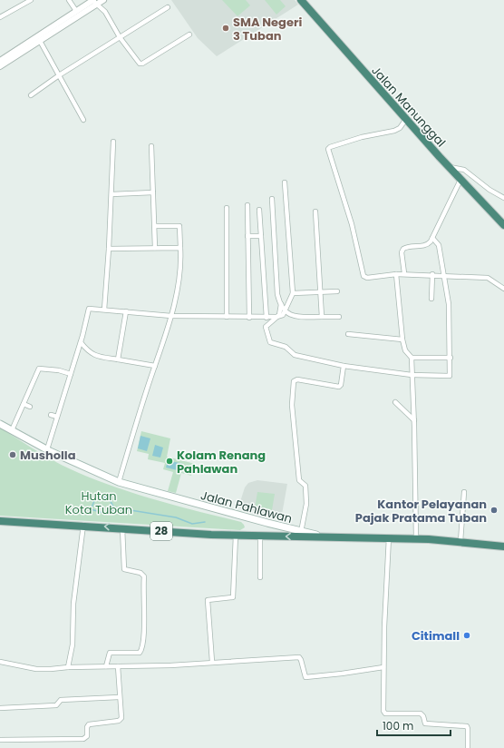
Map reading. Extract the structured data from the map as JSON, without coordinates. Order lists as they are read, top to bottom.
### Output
{
  "streets": {
    "highway": ["Jalan Manunggal", "Jalan Pahlawan", "28"]
  },
  "crossings": [
    ["Jalan Pahlawan", "28"]
  ],
  "parks": ["Hutan Kota Tuban"],
  "places": [
    "SMA Negeri 3 Tuban",
    "Musholla",
    "Kolam Renang Pahlawan",
    "Kantor Pelayanan Pajak Pratama Tuban",
    "Citimall"
  ],
  "scale_bar": "100 m"
}
